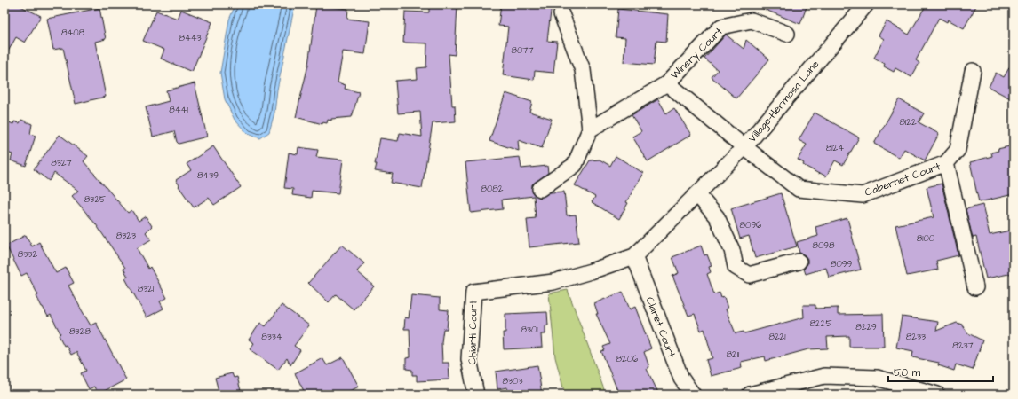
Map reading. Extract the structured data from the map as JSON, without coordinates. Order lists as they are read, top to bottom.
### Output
{
  "streets": {
    "street": [
      "Winery Court",
      "Village-Hermosa Lane",
      "Cabernet Court",
      "Claret Court",
      "Chianti Court"
    ]
  },
  "crossings": [
    ["Winery Court", "Village-Hermosa Lane"],
    ["Winery Court", "Cabernet Court"],
    ["Village-Hermosa Lane", "Cabernet Court"],
    ["Village-Hermosa Lane", "Claret Court"],
    ["Village-Hermosa Lane", "Chianti Court"]
  ],
  "house_numbers": [
    "8408",
    "8443",
    "8077",
    "8441",
    "8122",
    "8124",
    "8327",
    "8439",
    "8082",
    "8325",
    "8096",
    "8323",
    "8100",
    "8098",
    "8332",
    "8099",
    "8321",
    "8225",
    "8229",
    "8301",
    "8328",
    "8334",
    "8221",
    "8233",
    "8237",
    "8211",
    "8206",
    "8303"
  ],
  "scale_bar": "50 m"
}
